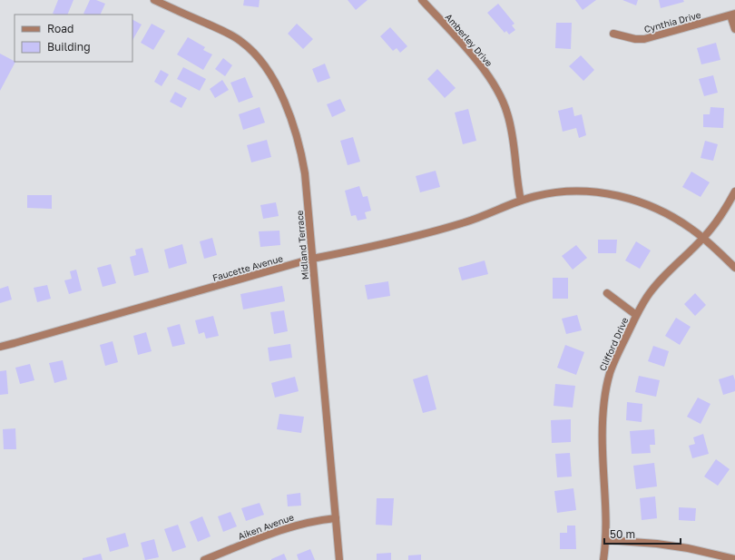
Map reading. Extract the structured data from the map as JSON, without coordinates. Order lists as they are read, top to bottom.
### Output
{
  "streets": {
    "street": [
      "Cynthia Drive",
      "Amberley Drive",
      "Midland Terrace",
      "Faucette Avenue",
      "Clifford Drive",
      "Aiken Avenue"
    ]
  },
  "crossings": [
    ["Amberley Drive", "Faucette Avenue"],
    ["Midland Terrace", "Faucette Avenue"],
    ["Midland Terrace", "Aiken Avenue"]
  ],
  "legend": ["Road", "Building"],
  "scale_bar": "50 m"
}
